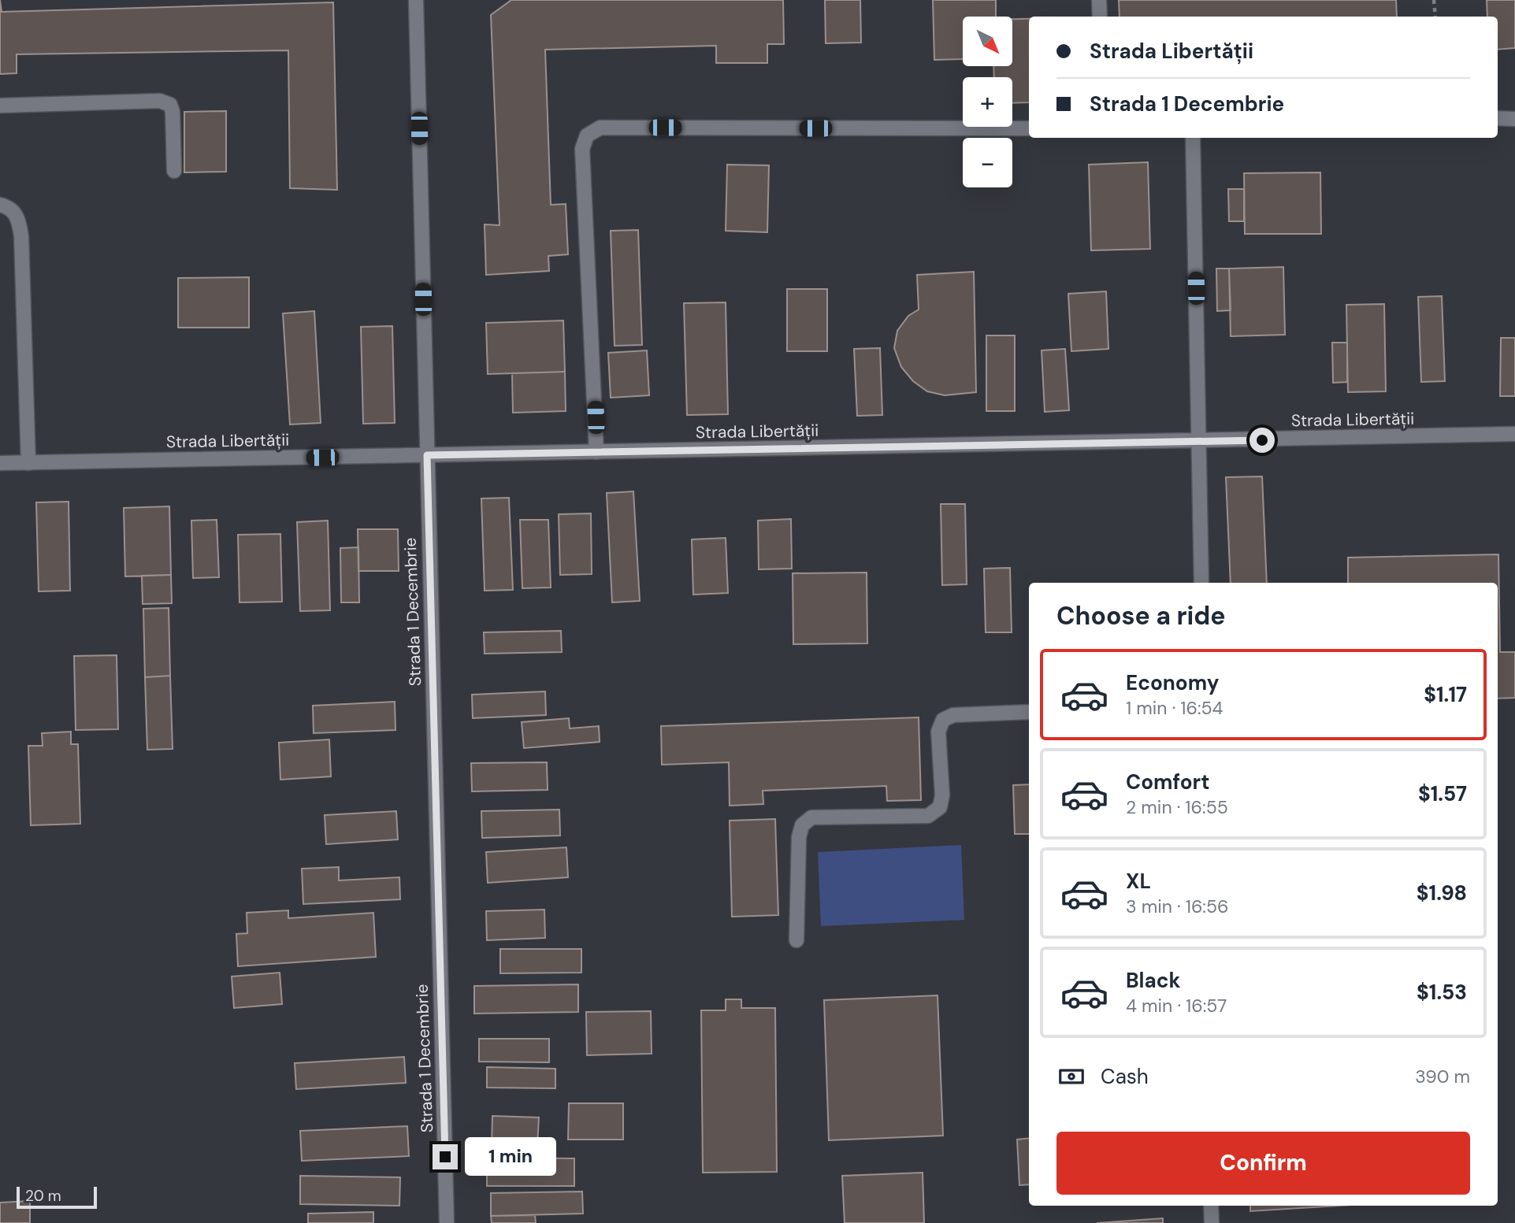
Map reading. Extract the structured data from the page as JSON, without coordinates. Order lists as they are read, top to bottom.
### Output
{
  "streets": {
    "street": ["Strada Libertății", "Strada 1 Decembrie"]
  },
  "crossings": [
    ["Strada Libertății", "Strada 1 Decembrie"]
  ],
  "scale_bar": "20 m",
  "north": "bottom right",
  "page": {
    "map_buttons": ["+", "−"],
    "banner": ["Strada Libertății", "Strada 1 Decembrie"],
    "heading": "Choose a ride",
    "list": [
      {
        "name": "Economy",
        "note": "1 min · 16:54",
        "value": "$1.17"
      },
      {
        "name": "Comfort",
        "note": "2 min · 16:55",
        "value": "$1.57"
      },
      {
        "name": "XL",
        "note": "3 min · 16:56",
        "value": "$1.98"
      },
      {
        "name": "Black",
        "note": "4 min · 16:57",
        "value": "$1.53"
      }
    ],
    "pay": ["Cash", "390 m"],
    "buttons": "Confirm",
    "bubble": "1 min",
    "scale": "20 m"
  }
}
